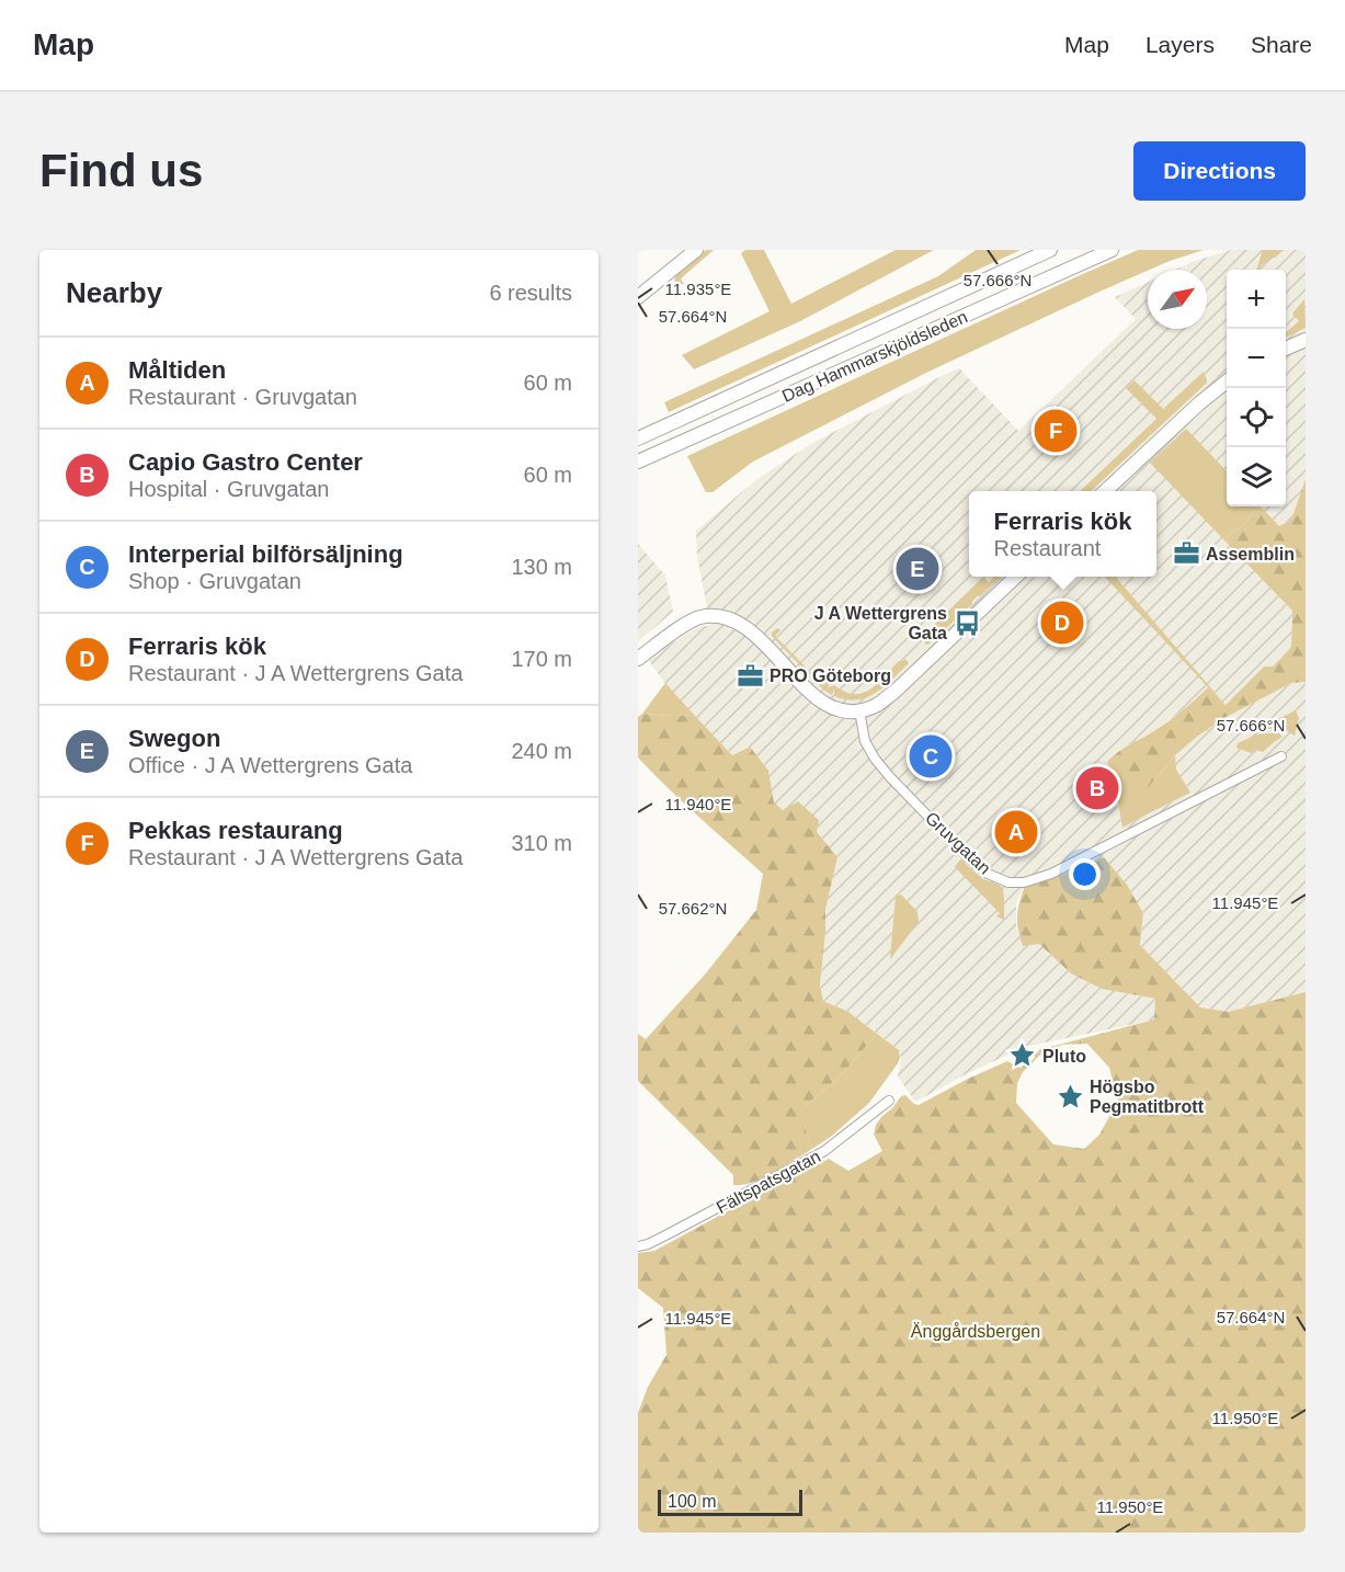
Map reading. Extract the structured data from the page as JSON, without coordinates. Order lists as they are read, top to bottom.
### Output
{
  "streets": {
    "main road": ["Dag Hammarskjöldsleden"],
    "street": ["Gruvgatan", "Fältspatsgatan"]
  },
  "parks": ["Änggårdsbergen"],
  "places": {
    "office": ["Assemblin", "PRO Göteborg"],
    "bus stop": ["J A Wettergrens Gata"],
    "place": ["Pluto", "Högsbo Pegmatitbrott"]
  },
  "scale_bar": "100 m",
  "north": "top right",
  "page": {
    "header": "Map",
    "nav": ["Map", "Layers", "Share"],
    "buttons": "Directions",
    "title": "Find us",
    "heading": ["Nearby", "6 results"],
    "map_buttons": ["+", "−"],
    "list": [
      {
        "mark": "A",
        "name": "Måltiden",
        "note": "Restaurant · Gruvgatan",
        "value": "60 m"
      },
      {
        "mark": "B",
        "name": "Capio Gastro Center",
        "note": "Hospital · Gruvgatan",
        "value": "60 m"
      },
      {
        "mark": "C",
        "name": "Interperial bilförsäljning",
        "note": "Shop · Gruvgatan",
        "value": "130 m"
      },
      {
        "mark": "D",
        "name": "Ferraris kök",
        "note": "Restaurant · J A Wettergrens Gata",
        "value": "170 m"
      },
      {
        "mark": "E",
        "name": "Swegon",
        "note": "Office · J A Wettergrens Gata",
        "value": "240 m"
      },
      {
        "mark": "F",
        "name": "Pekkas restaurang",
        "note": "Restaurant · J A Wettergrens Gata",
        "value": "310 m"
      }
    ],
    "pins": [
      "F",
      "E",
      "D",
      "C",
      "B",
      "A"
    ],
    "popup": ["Ferraris kök", "Restaurant"],
    "scale": "100 m"
  },
  "coordinates": [
    "57.666°N",
    "11.935°E",
    "57.664°N",
    "11.940°E",
    "11.945°E",
    "57.662°N",
    "11.950°E"
  ]
}
